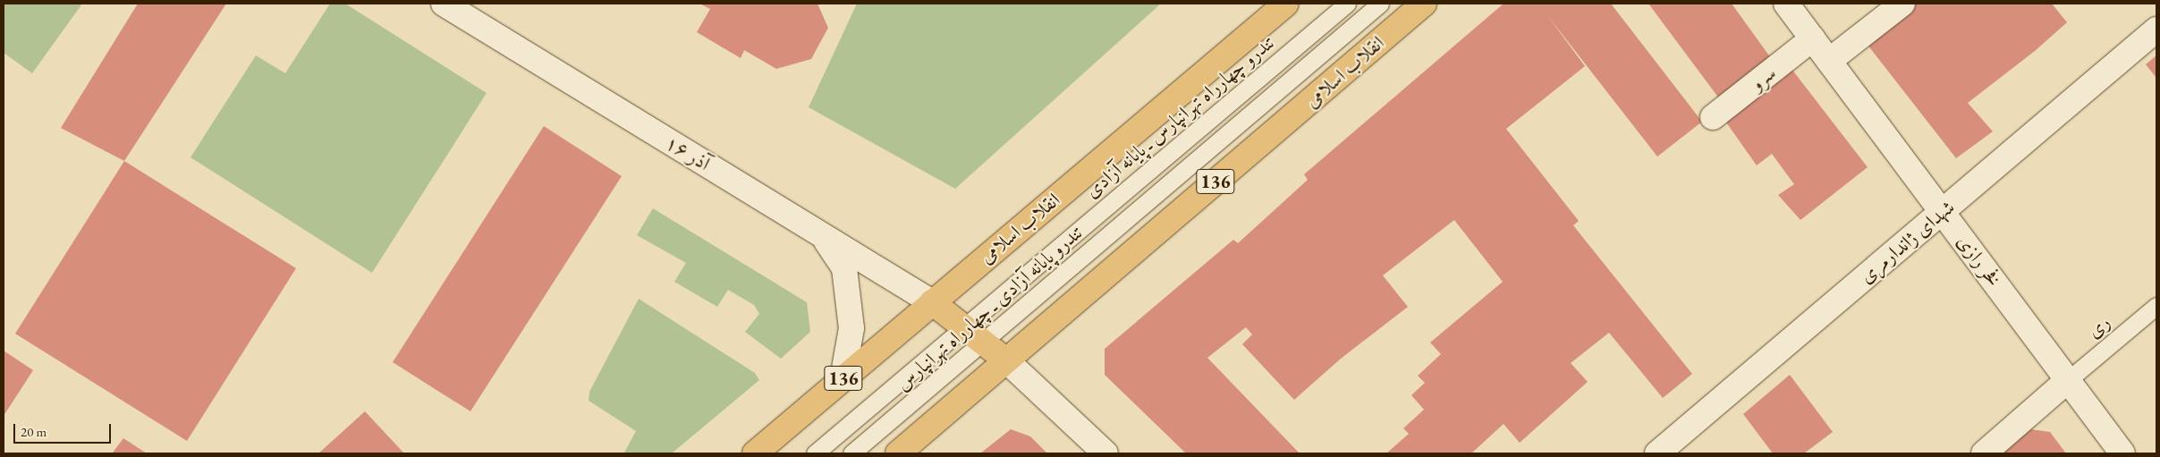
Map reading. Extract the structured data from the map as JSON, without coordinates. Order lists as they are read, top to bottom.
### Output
{
  "streets": {
    "main road": ["انقلاب اسلامی", "136"],
    "street": [
      "سرو",
      "۱۶ آذر",
      "شهدای ژاندارمری",
      "فخر رازی"
    ],
    "lane": ["تندرو چهارراه تهرانپارس ـ پایانه آزادی", "تندرو پایانه آزادی ـ چهارراه تهرانپارس", "ری"]
  },
  "crossings": [
    ["انقلاب اسلامی", "۱۶ آذر"],
    ["سرو", "فخر رازی"],
    ["تندرو چهارراه تهرانپارس ـ پایانه آزادی", "تندرو پایانه آزادی ـ چهارراه تهرانپارس"],
    ["شهدای ژاندارمری", "فخر رازی"],
    ["فخر رازی", "ری"]
  ],
  "scale_bar": "20 m"
}
